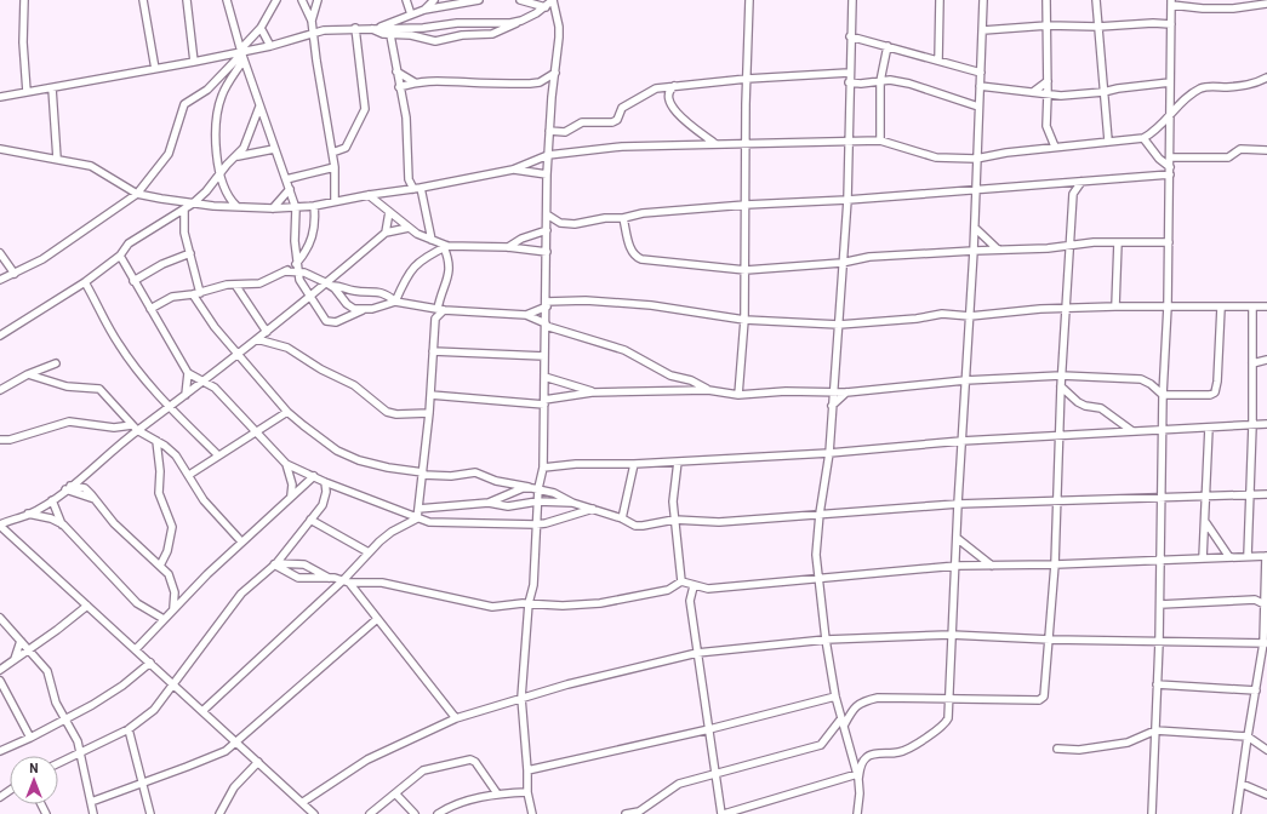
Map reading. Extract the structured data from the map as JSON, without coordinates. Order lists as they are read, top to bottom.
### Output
{
  "north": "top"
}
